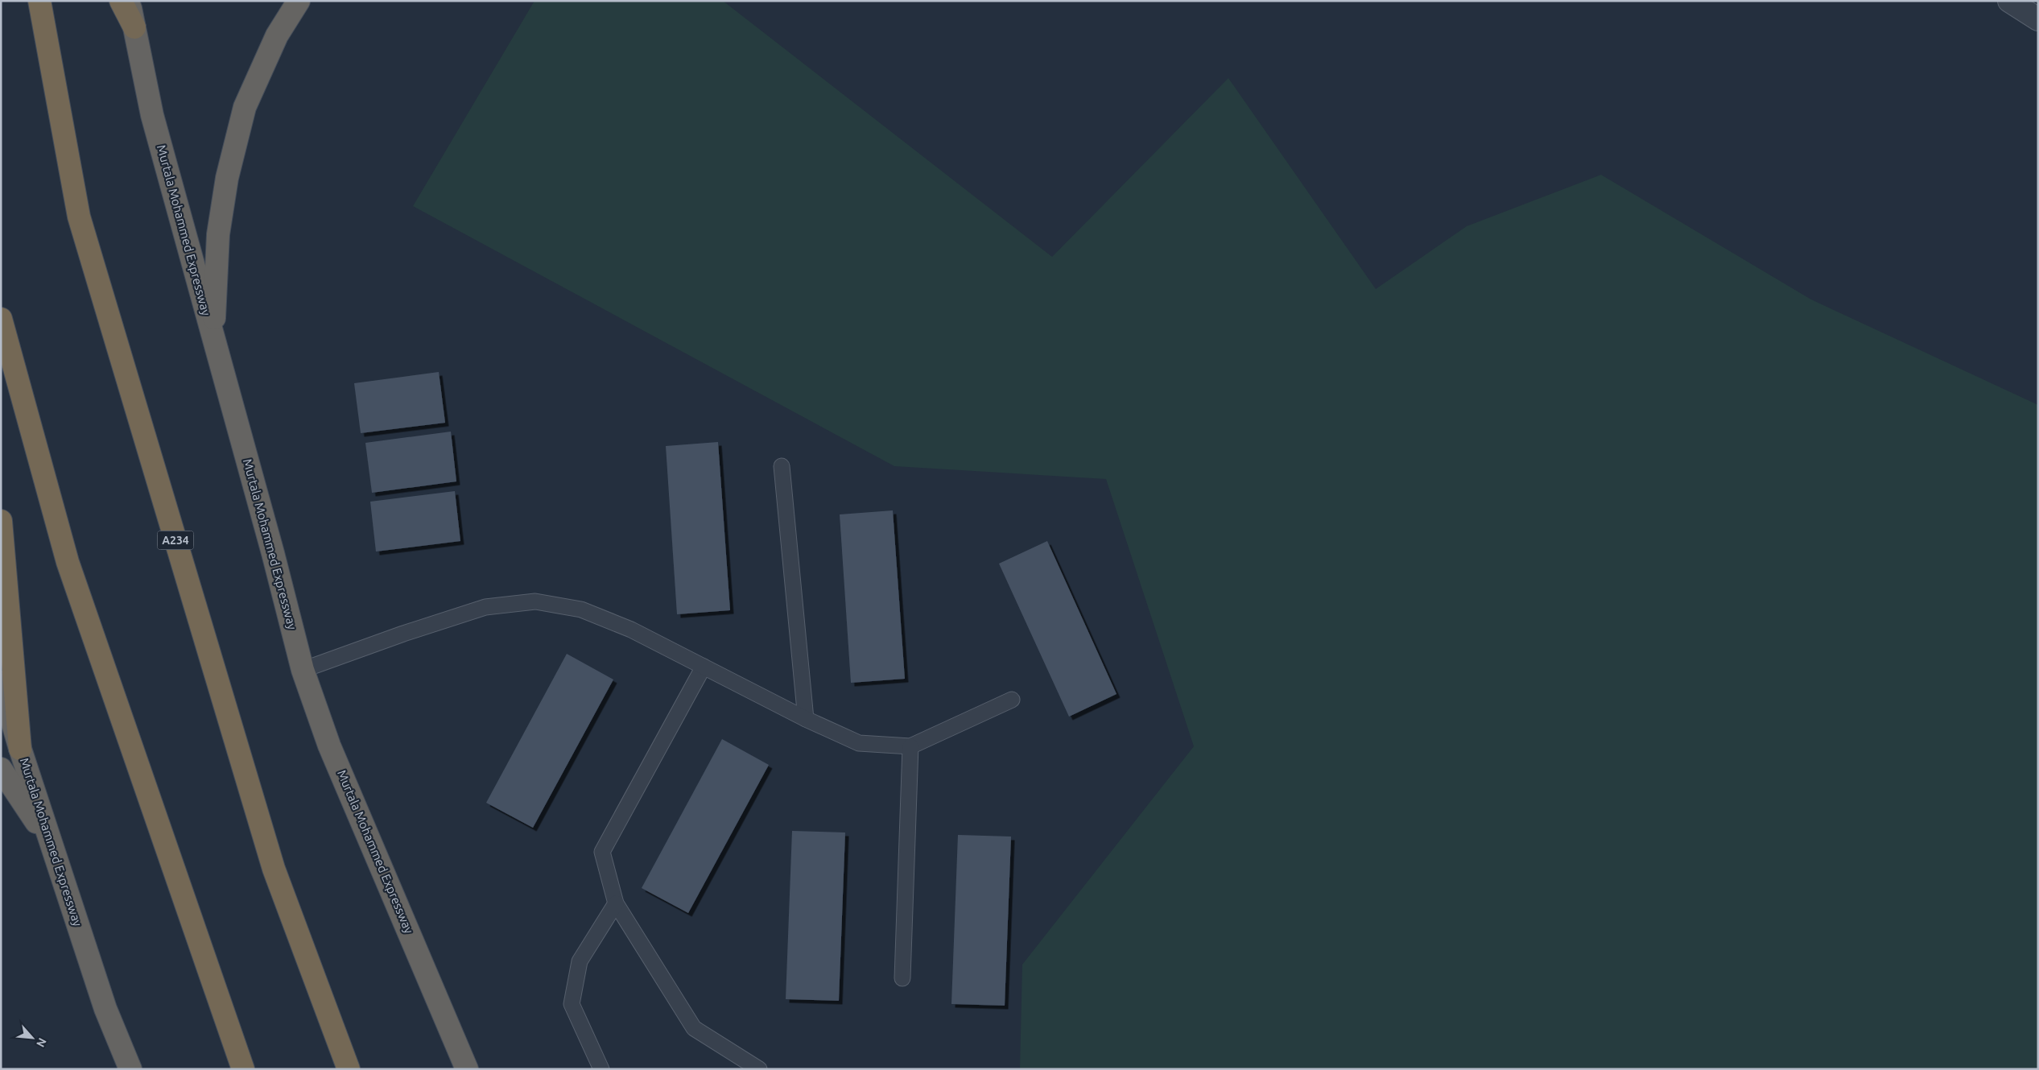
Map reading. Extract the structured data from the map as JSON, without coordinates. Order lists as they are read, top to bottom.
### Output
{
  "streets": {
    "highway": ["Murtala Mohammed Expressway", "A234"]
  },
  "north": "bottom right"
}
